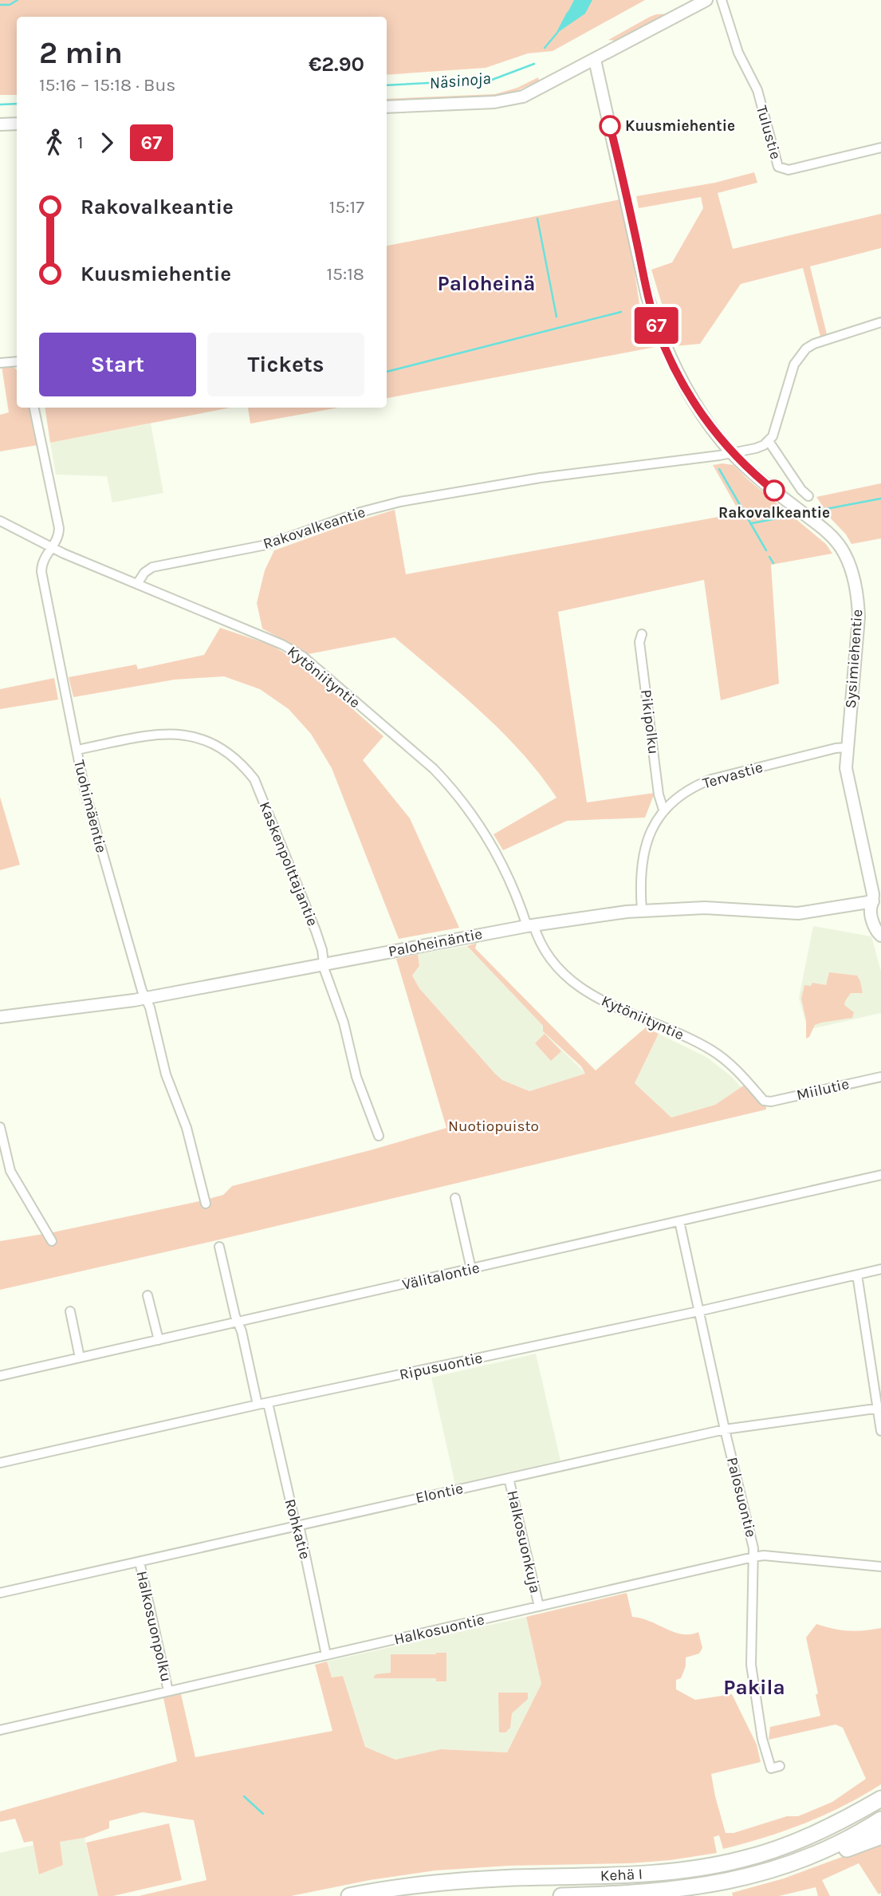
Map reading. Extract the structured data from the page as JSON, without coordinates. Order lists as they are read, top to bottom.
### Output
{
  "streets": {
    "highway": ["Kehä I"],
    "street": [
      "Tulustie",
      "Rakovalkeantie",
      "Sysimiehentie",
      "Kytöniityntie",
      "Pikipolku",
      "Tervastie",
      "Tuohimäentie",
      "Kaskenpolttajantie",
      "Paloheinäntie",
      "Miilutie",
      "Välitalontie",
      "Ripusuontie",
      "Elontie",
      "Palosuontie",
      "Rohkatie",
      "Halkosuonkuja",
      "Halkosuonpolku",
      "Halkosuontie"
    ]
  },
  "crossings": [
    ["Rakovalkeantie", "Sysimiehentie"],
    ["Rakovalkeantie", "Kytöniityntie"],
    ["Sysimiehentie", "Tervastie"],
    ["Sysimiehentie", "Paloheinäntie"],
    ["Kytöniityntie", "Tuohimäentie"],
    ["Kytöniityntie", "Paloheinäntie"],
    ["Kytöniityntie", "Miilutie"],
    ["Pikipolku", "Tervastie"],
    ["Tervastie", "Paloheinäntie"],
    ["Tuohimäentie", "Kaskenpolttajantie"],
    ["Tuohimäentie", "Paloheinäntie"],
    ["Kaskenpolttajantie", "Paloheinäntie"],
    ["Välitalontie", "Palosuontie"],
    ["Ripusuontie", "Palosuontie"],
    ["Ripusuontie", "Rohkatie"],
    ["Elontie", "Palosuontie"],
    ["Elontie", "Rohkatie"],
    ["Elontie", "Halkosuonkuja"],
    ["Elontie", "Halkosuonpolku"],
    ["Palosuontie", "Halkosuontie"],
    ["Rohkatie", "Halkosuontie"],
    ["Halkosuonkuja", "Halkosuontie"],
    ["Halkosuonpolku", "Halkosuontie"]
  ],
  "districts": ["Paloheinä", "Pakila"],
  "water": ["Näsinoja"],
  "parks": ["Nuotiopuisto"],
  "places": ["Kuusmiehentie", "Rakovalkeantie"],
  "lines": ["bus line 67"],
  "page": {
    "on_map": "67",
    "heading": ["2 min", "15:16 – 15:18 · Bus", "€2.90"],
    "legs": ["1", "67"],
    "list": [
      {
        "name": "Rakovalkeantie",
        "value": "15:17"
      },
      {
        "name": "Kuusmiehentie",
        "value": "15:18"
      }
    ],
    "buttons": ["Start", "Tickets"]
  }
}
